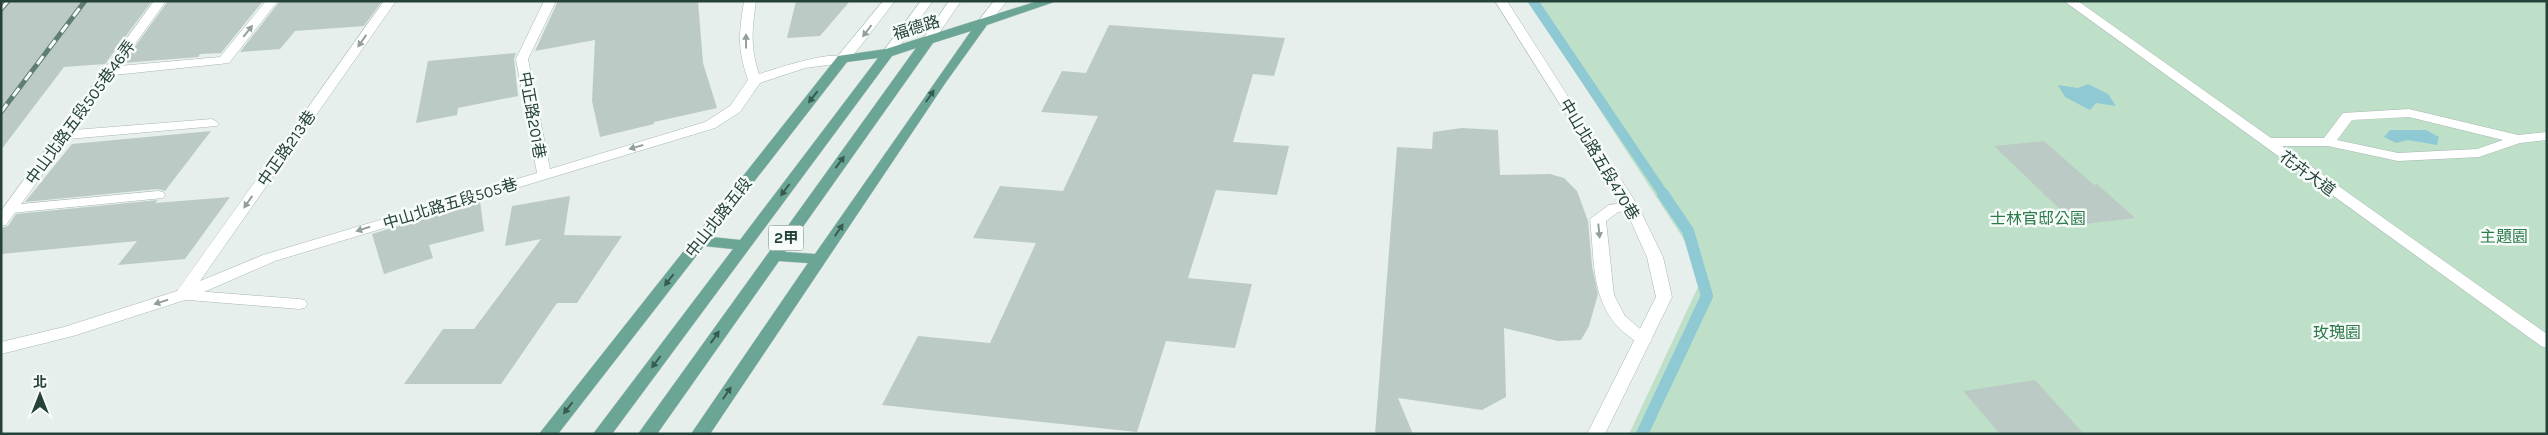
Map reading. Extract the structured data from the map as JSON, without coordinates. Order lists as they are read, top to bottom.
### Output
{
  "streets": {
    "main road": ["福德路", "中山北路五段", "2甲"],
    "street": [
      "中山北路五段505巷46弄",
      "中正路201巷",
      "中正路213巷",
      "中山北路五段470巷",
      "花卉大道",
      "中山北路五段505巷"
    ]
  },
  "crossings": [
    ["福德路", "2甲"],
    ["中正路201巷", "中山北路五段505巷"],
    ["中正路213巷", "中山北路五段505巷"]
  ],
  "one_way": ["中正路213巷", "中山北路五段"],
  "parks": ["士林官邸公園", "主題園", "玫瑰園"],
  "north": "top"
}
